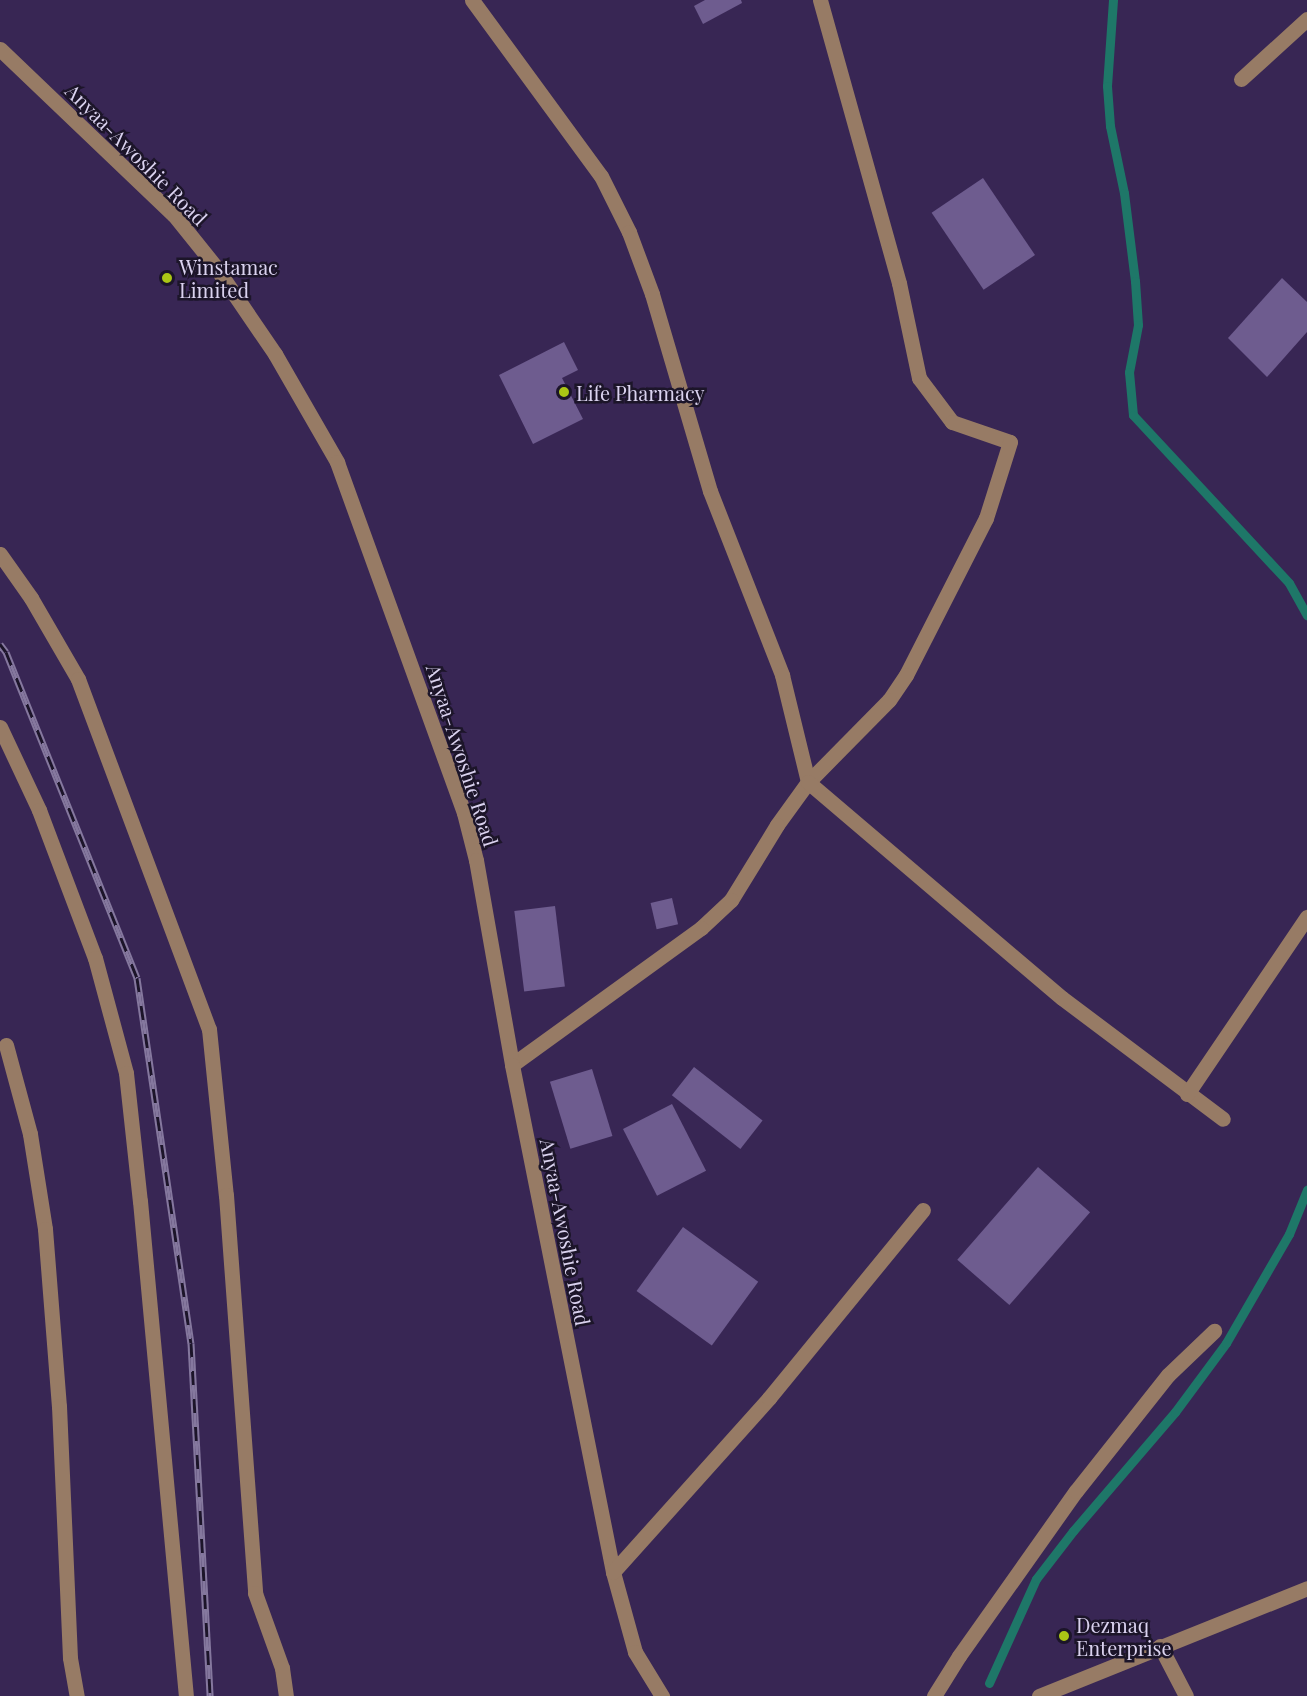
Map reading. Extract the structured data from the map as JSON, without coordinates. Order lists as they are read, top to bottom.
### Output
{
  "streets": {
    "street": ["Anyaa-Awoshie Road"]
  },
  "places": ["Winstamac Limited", "Life Pharmacy", "Dezmaq Enterprise"]
}
